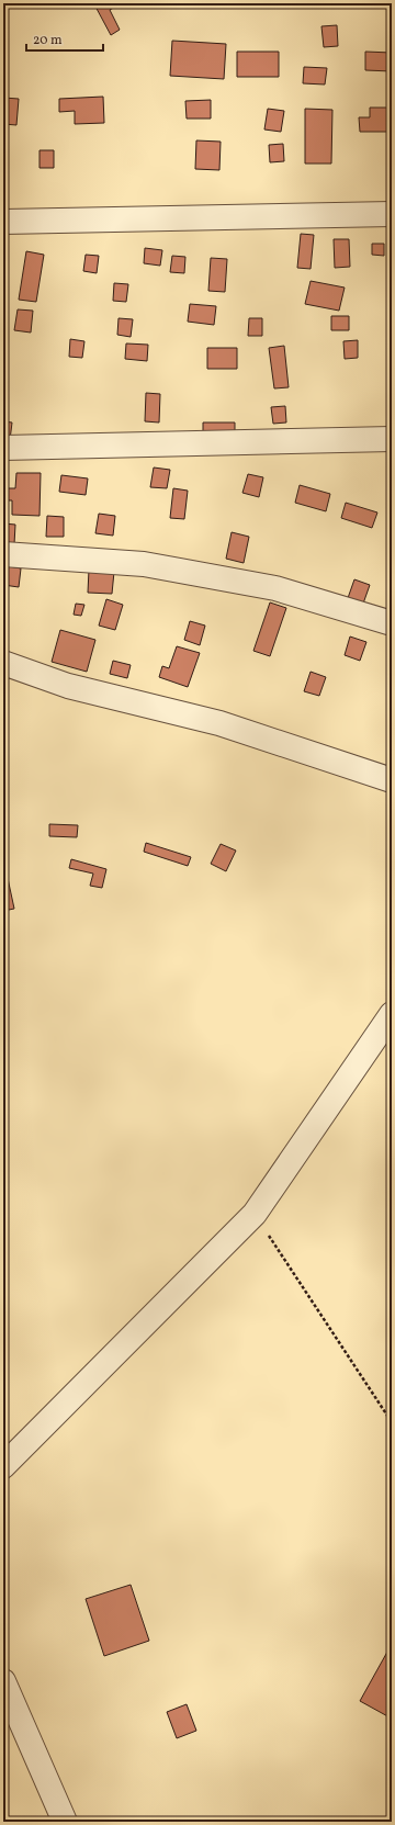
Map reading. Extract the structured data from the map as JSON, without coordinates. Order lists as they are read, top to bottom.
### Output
{
  "scale_bar": "20 m"
}
